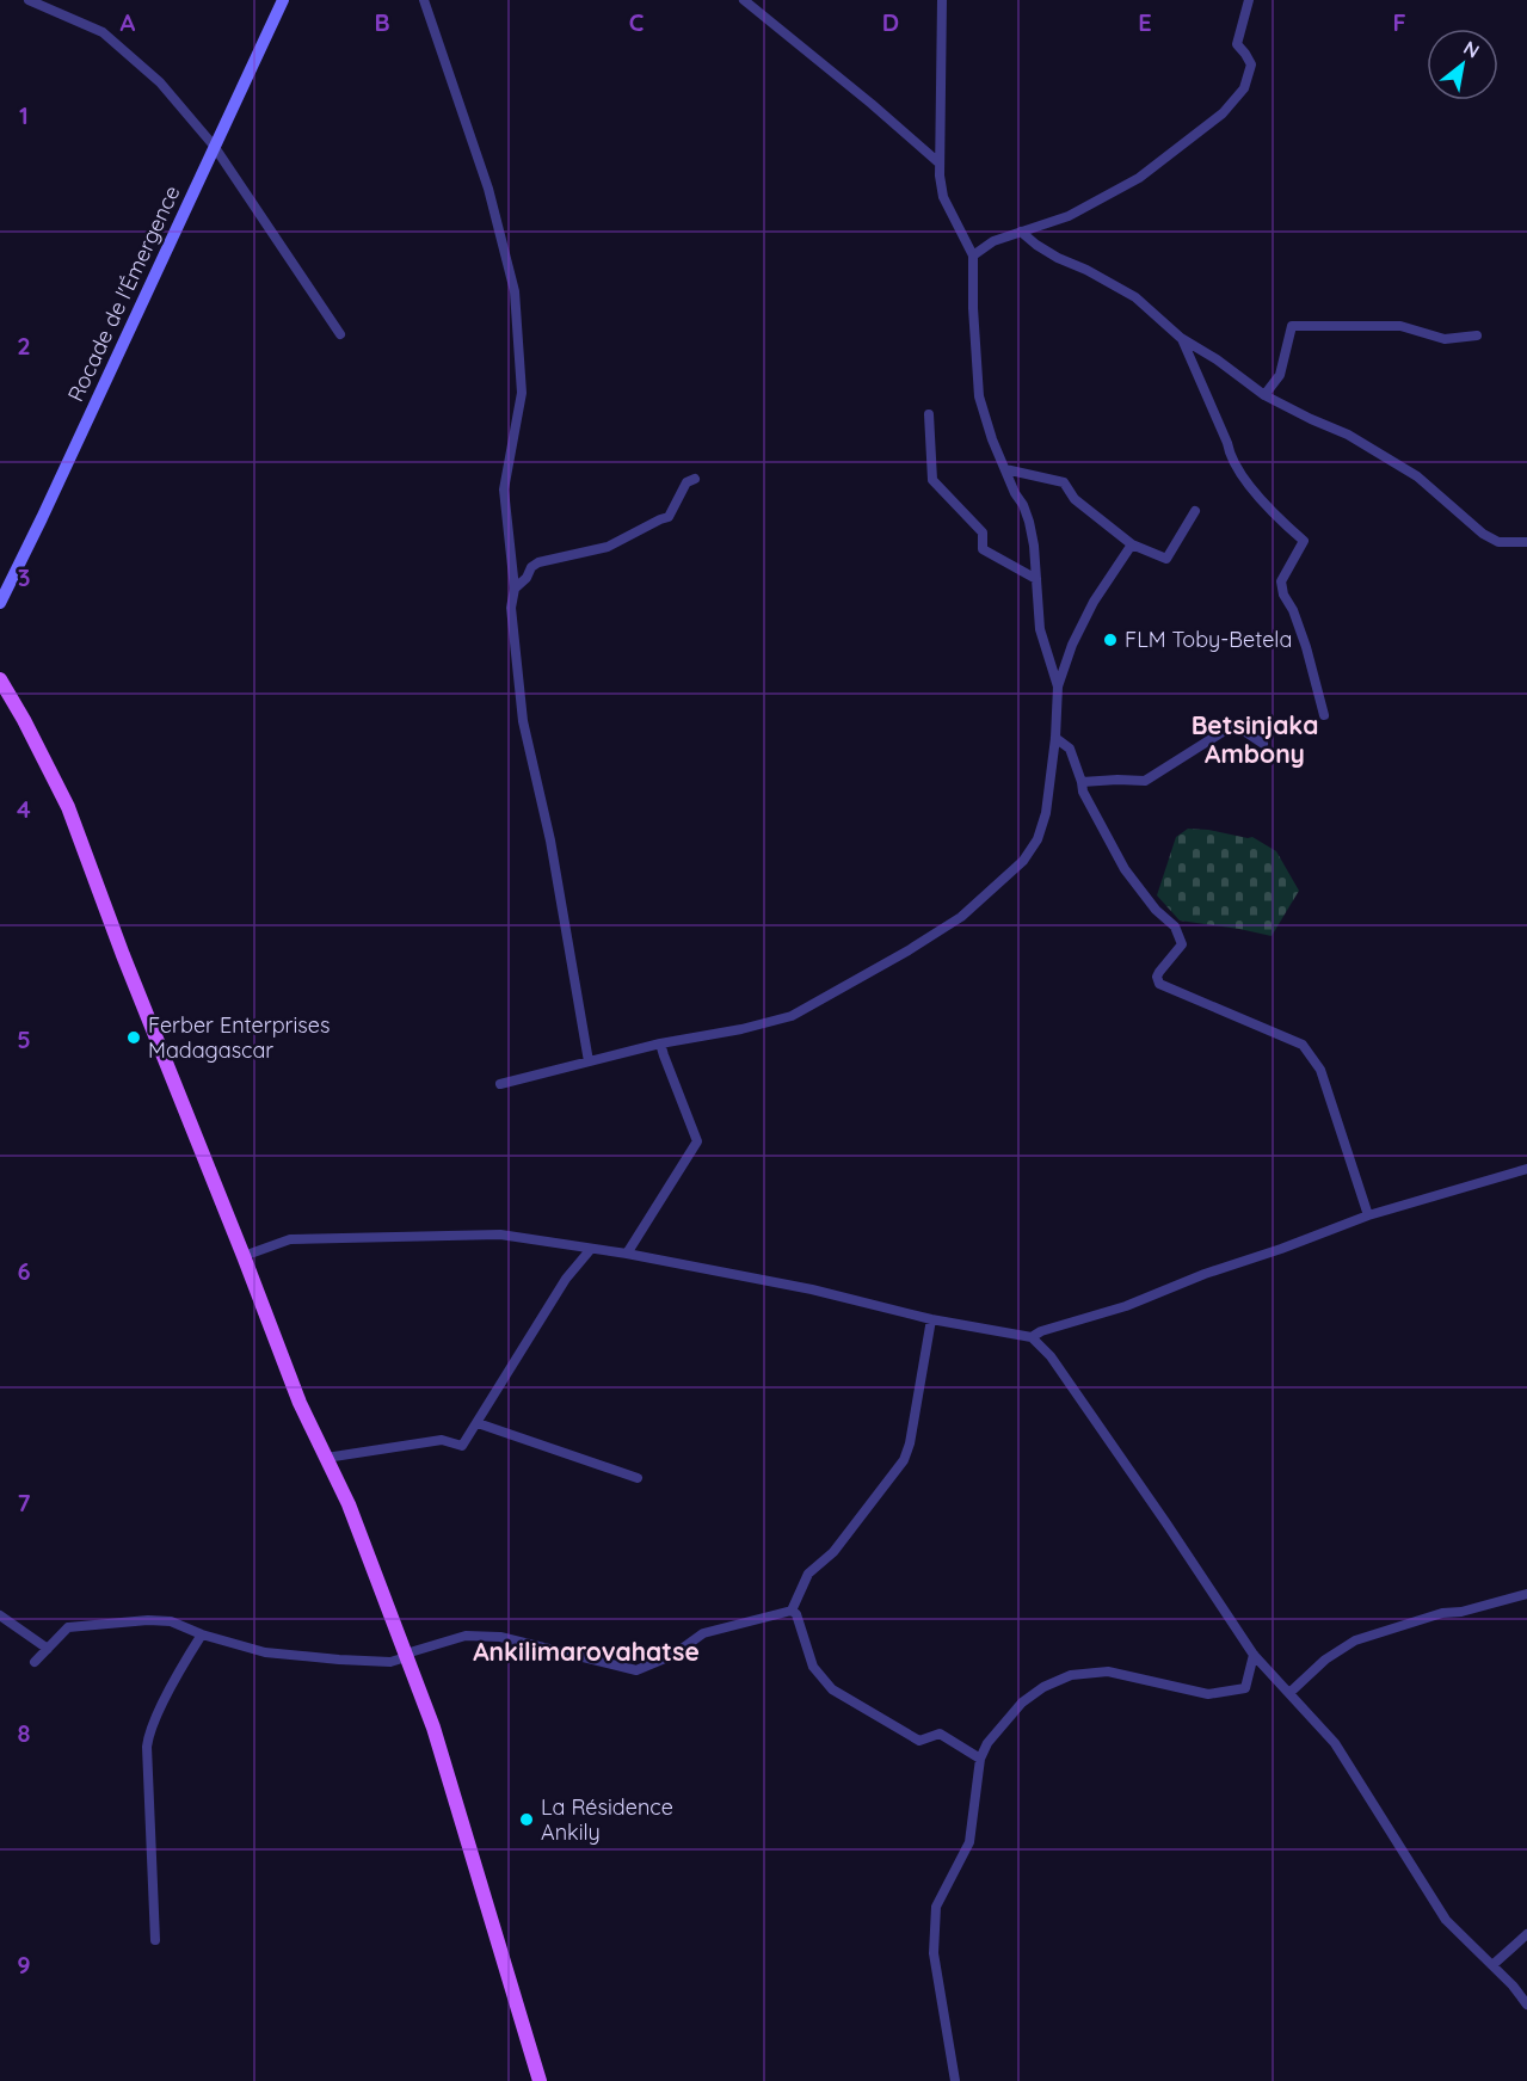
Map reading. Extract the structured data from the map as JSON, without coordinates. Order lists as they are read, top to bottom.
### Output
{
  "streets": {
    "street": ["Rocade de l'Émergence"]
  },
  "districts": ["Betsinjaka Ambony", "Ankilimarovahatse"],
  "places": ["FLM Toby-Betela", "Ferber Enterprises Madagascar", "La Résidence Ankily"],
  "north": "top right",
  "grid": {
    "columns": [
      "A",
      "B",
      "C",
      "D",
      "E",
      "F"
    ],
    "rows": [
      "1",
      "2",
      "3",
      "4",
      "5",
      "6",
      "7",
      "8",
      "9"
    ]
  }
}
